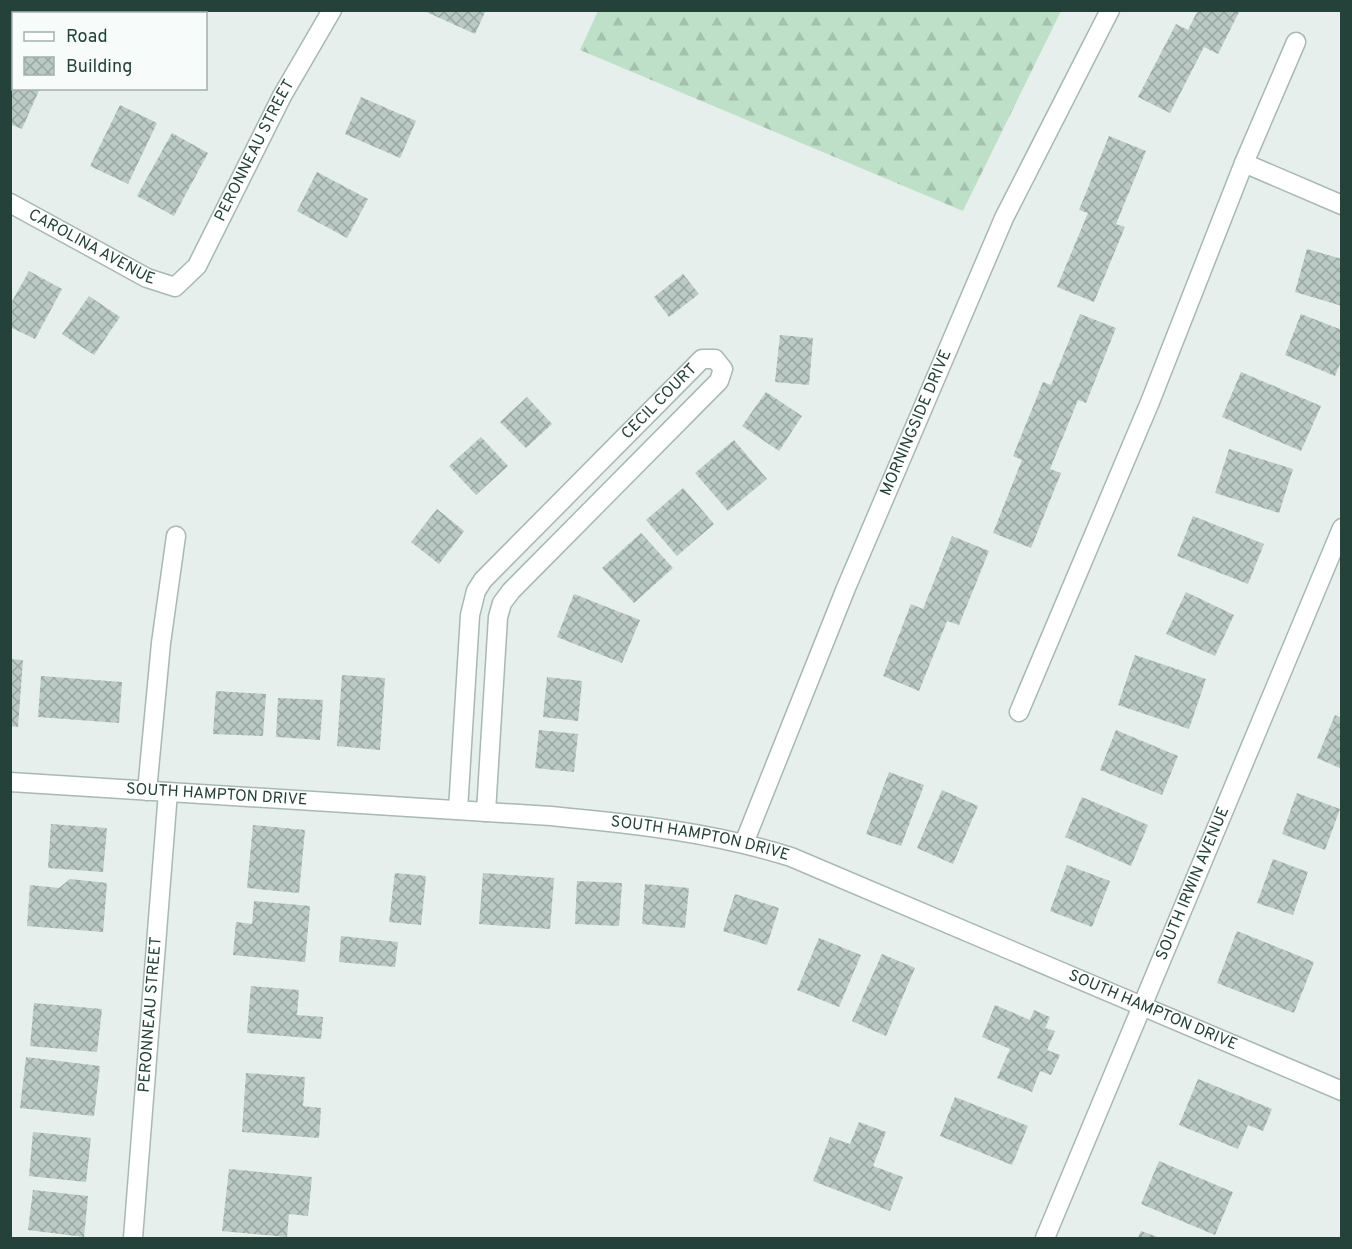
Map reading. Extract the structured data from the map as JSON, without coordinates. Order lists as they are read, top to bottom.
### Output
{
  "streets": {
    "street": [
      "PERONNEAU STREET",
      "CAROLINA AVENUE",
      "CECIL COURT",
      "MORNINGSIDE DRIVE",
      "SOUTH HAMPTON DRIVE",
      "SOUTH IRWIN AVENUE"
    ]
  },
  "crossings": [
    ["PERONNEAU STREET", "CAROLINA AVENUE"],
    ["PERONNEAU STREET", "SOUTH HAMPTON DRIVE"],
    ["CECIL COURT", "SOUTH HAMPTON DRIVE"],
    ["MORNINGSIDE DRIVE", "SOUTH HAMPTON DRIVE"],
    ["SOUTH HAMPTON DRIVE", "SOUTH IRWIN AVENUE"]
  ],
  "legend": ["Road", "Building"]
}
